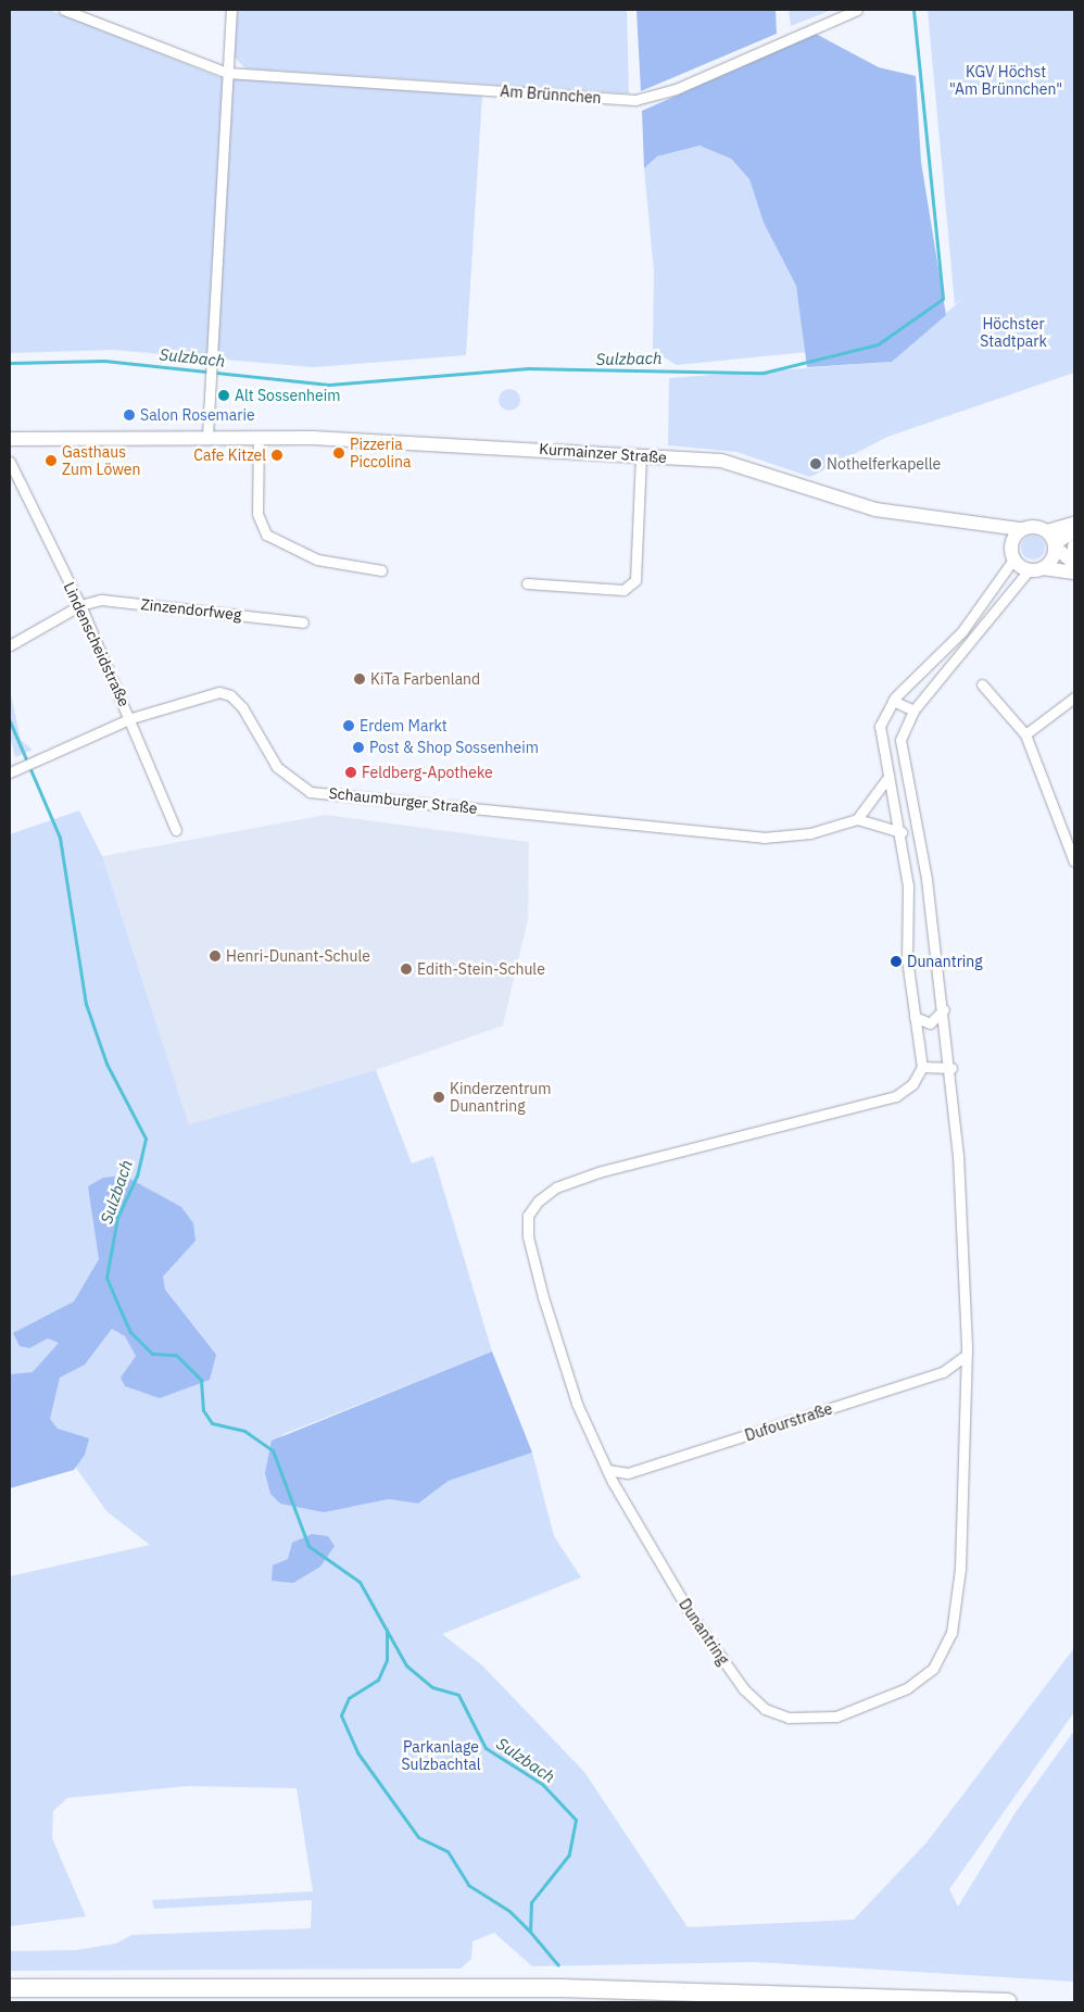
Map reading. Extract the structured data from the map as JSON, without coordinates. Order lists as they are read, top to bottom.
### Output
{
  "streets": {
    "main road": ["Kurmainzer Straße"],
    "street": [
      "Am Brünnchen",
      "Zinzendorfweg",
      "Lindenscheidstraße",
      "Schaumburger Straße",
      "Dufourstraße",
      "Dunantring"
    ]
  },
  "crossings": [
    ["Kurmainzer Straße", "Dunantring"],
    ["Zinzendorfweg", "Lindenscheidstraße"],
    ["Lindenscheidstraße", "Schaumburger Straße"],
    ["Dufourstraße", "Dunantring"]
  ],
  "water": ["Sulzbach"],
  "parks": ["KGV Höchst \"Am Brünnchen\"", "Höchster Stadtpark", "Parkanlage Sulzbachtal"],
  "places": [
    "Alt Sossenheim",
    "Salon Rosemarie",
    "Pizzeria Piccolina",
    "Cafe Kitzel",
    "Gasthaus Zum Löwen",
    "Nothelferkapelle",
    "KiTa Farbenland",
    "Erdem Markt",
    "Post & Shop Sossenheim",
    "Feldberg-Apotheke",
    "Henri-Dunant-Schule",
    "Dunantring",
    "Edith-Stein-Schule",
    "Kinderzentrum Dunantring"
  ]
}
